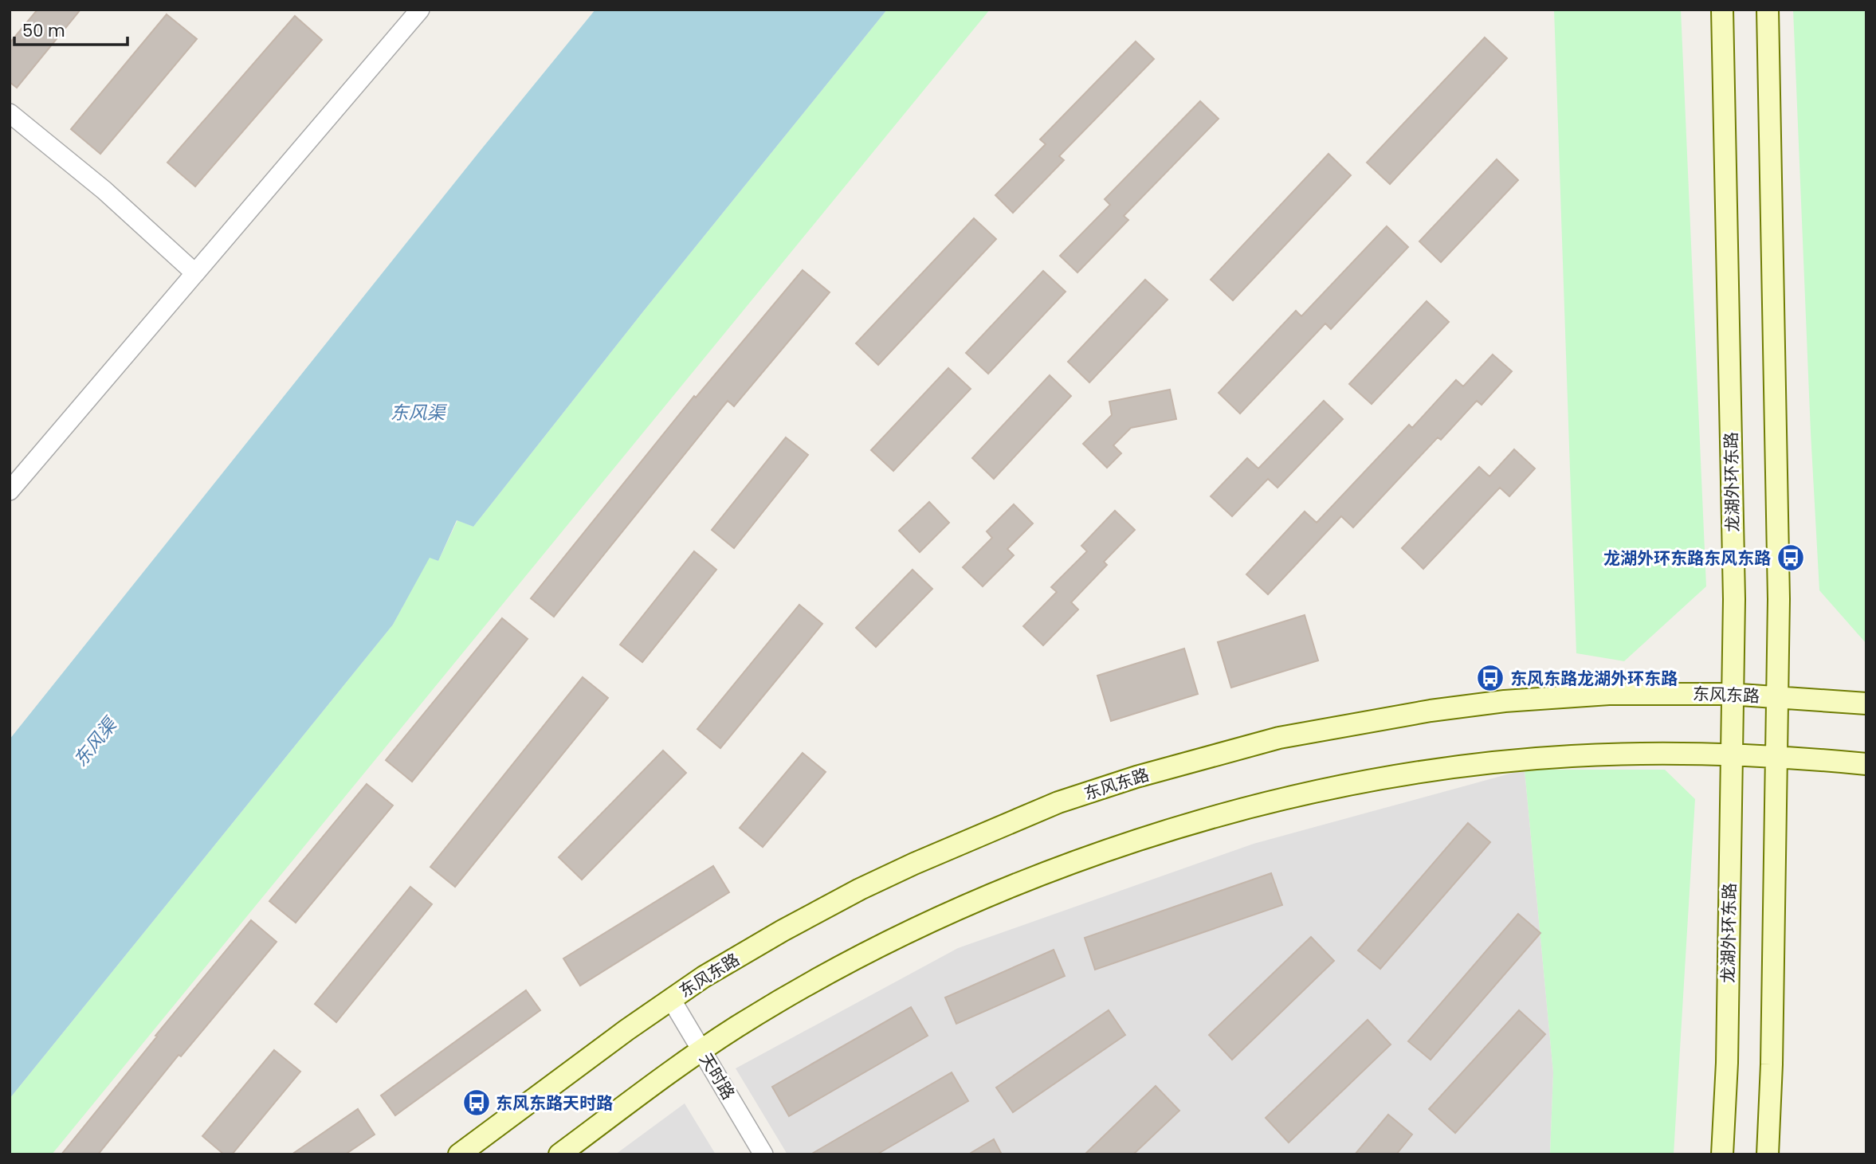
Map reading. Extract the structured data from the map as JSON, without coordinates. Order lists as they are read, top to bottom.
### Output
{
  "streets": {
    "main road": ["龙湖外环东路", "东风东路"],
    "street": ["天时路"]
  },
  "crossings": [
    ["龙湖外环东路", "东风东路"],
    ["东风东路", "天时路"]
  ],
  "water": ["东风渠"],
  "places": {
    "bus stop": ["龙湖外环东路东风东路", "东风东路龙湖外环东路", "东风东路天时路"]
  },
  "scale_bar": "50 m"
}
